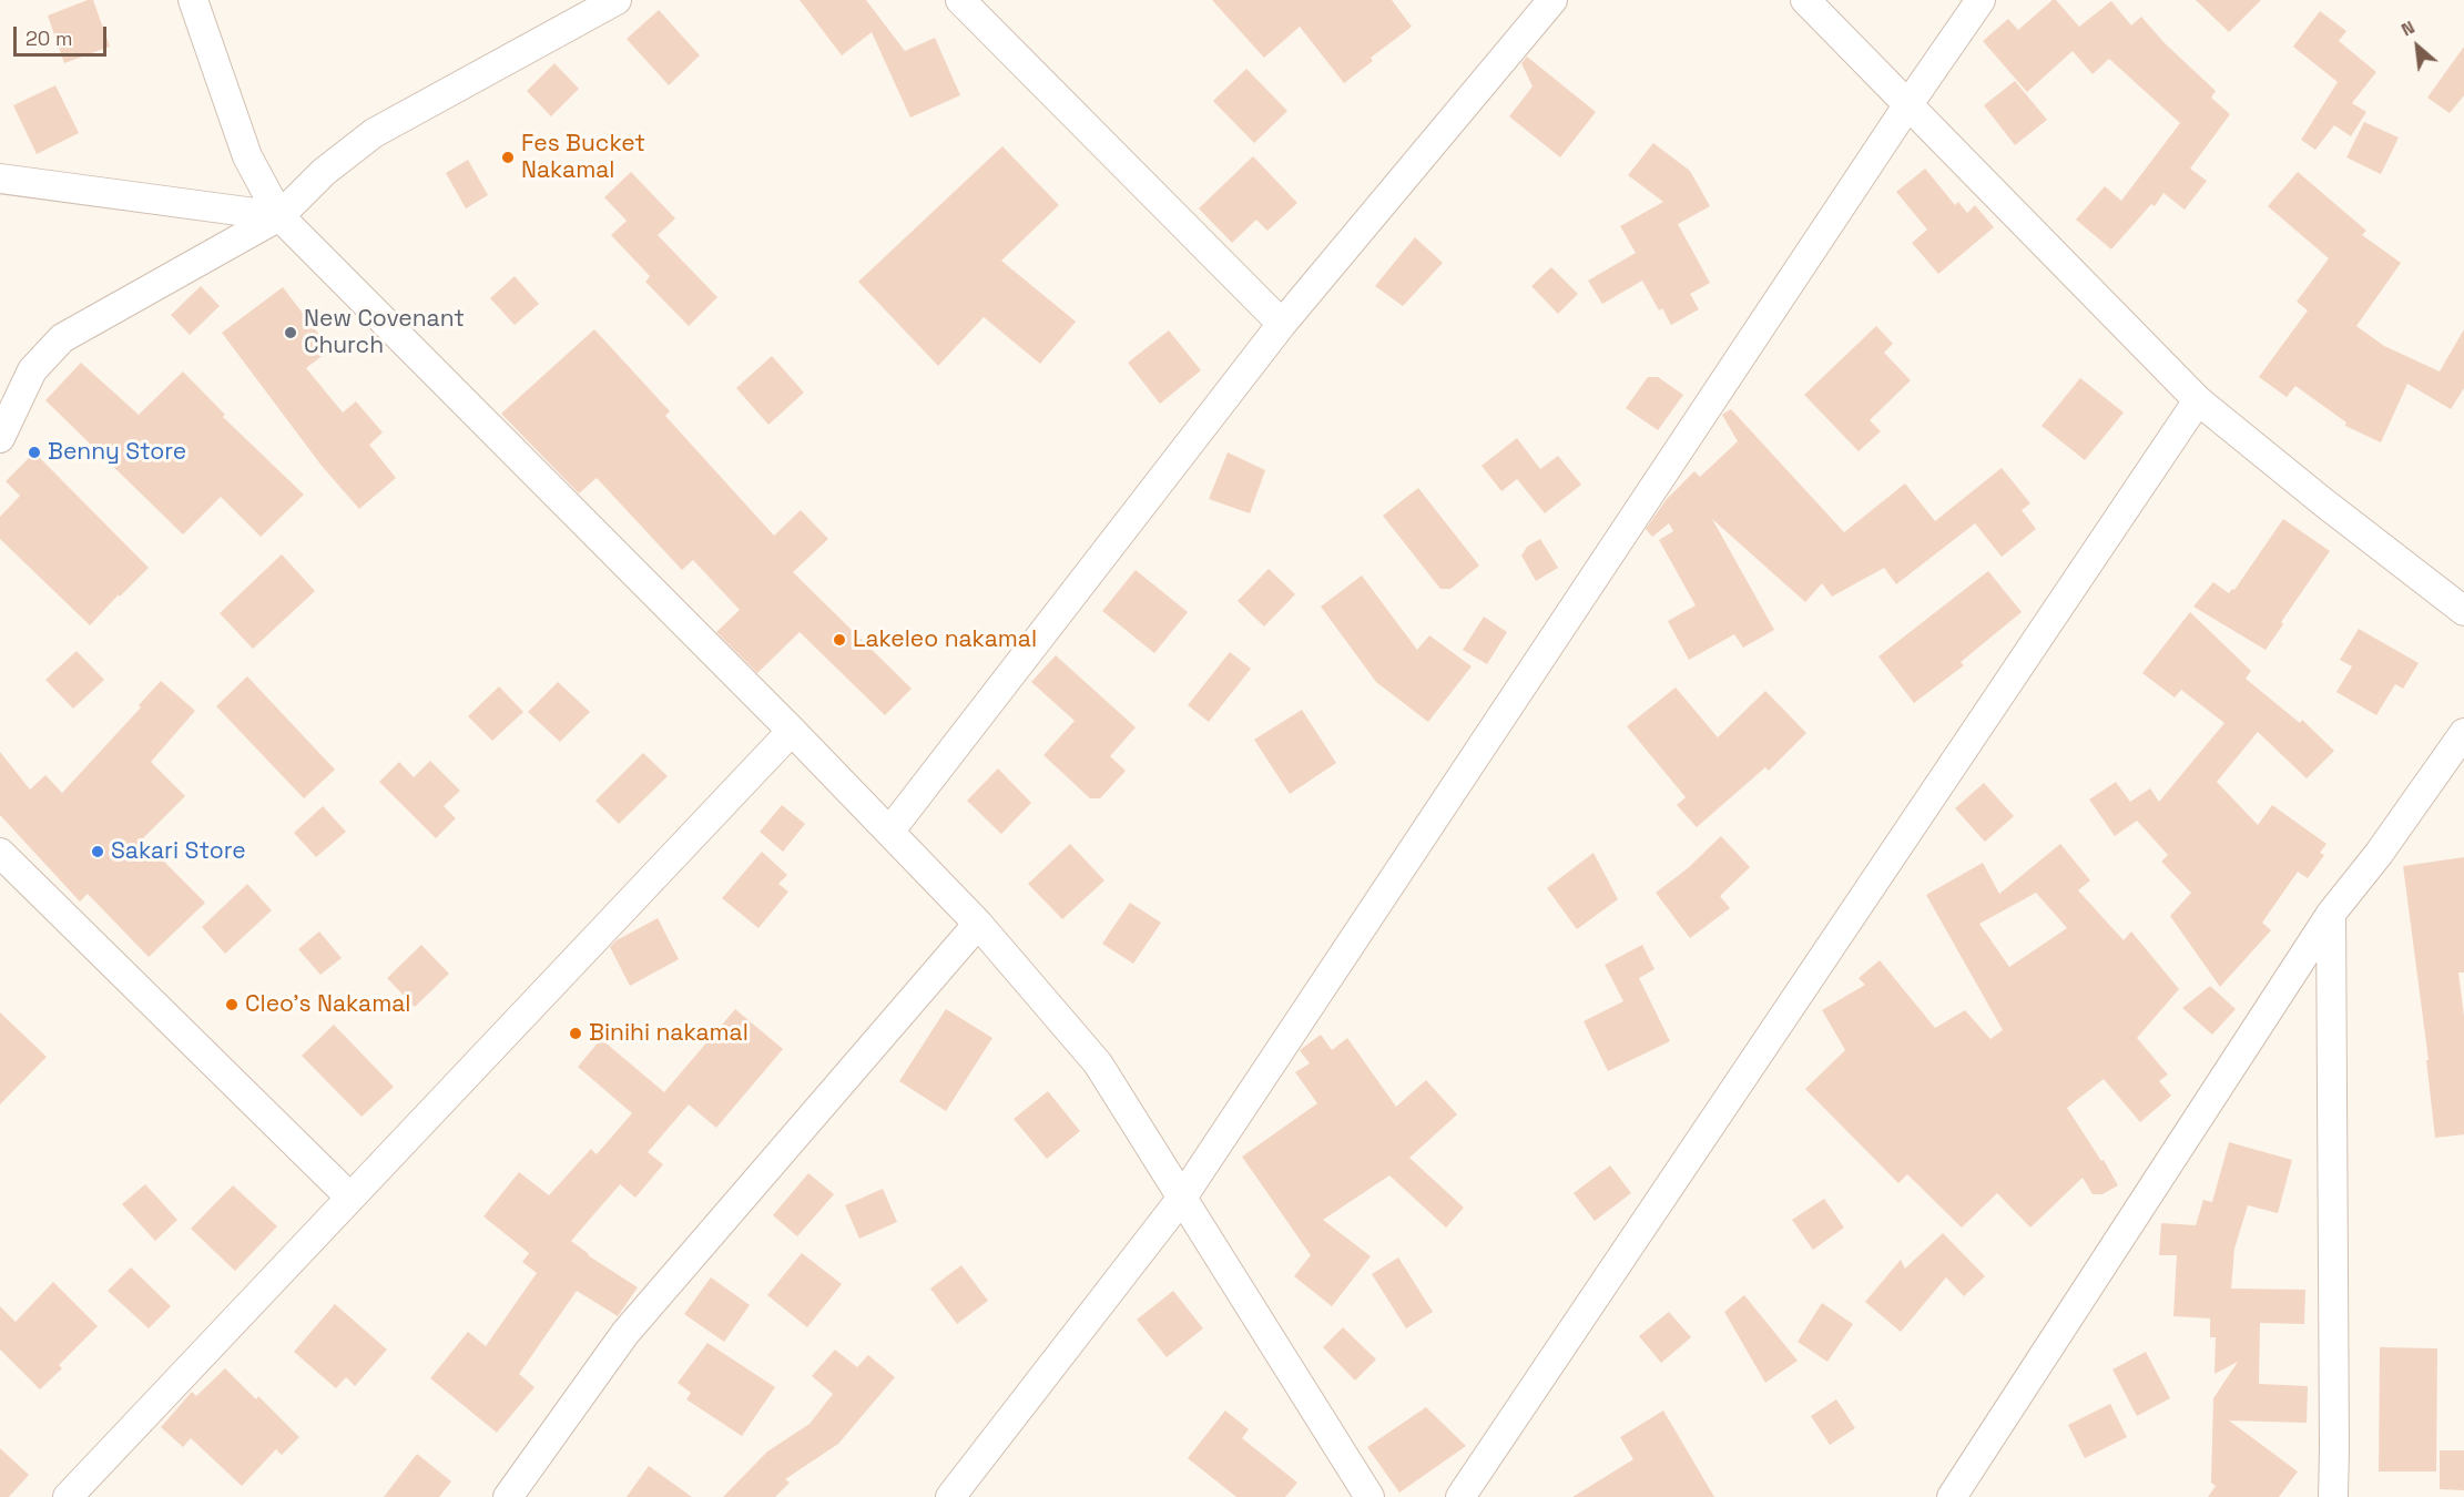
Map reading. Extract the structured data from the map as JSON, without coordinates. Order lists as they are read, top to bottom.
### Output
{
  "places": [
    "Fes Bucket Nakamal",
    "New Covenant Church",
    "Benny Store",
    "Lakeleo nakamal",
    "Sakari Store",
    "Cleo's Nakamal",
    "Binihi nakamal"
  ],
  "scale_bar": "20 m",
  "north": "top left"
}
